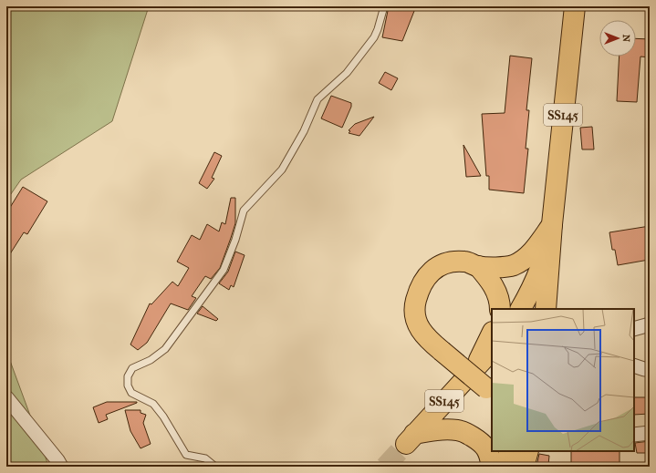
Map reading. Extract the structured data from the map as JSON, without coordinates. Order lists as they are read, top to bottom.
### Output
{
  "streets": {
    "main road": ["SS145"]
  },
  "north": "right"
}
